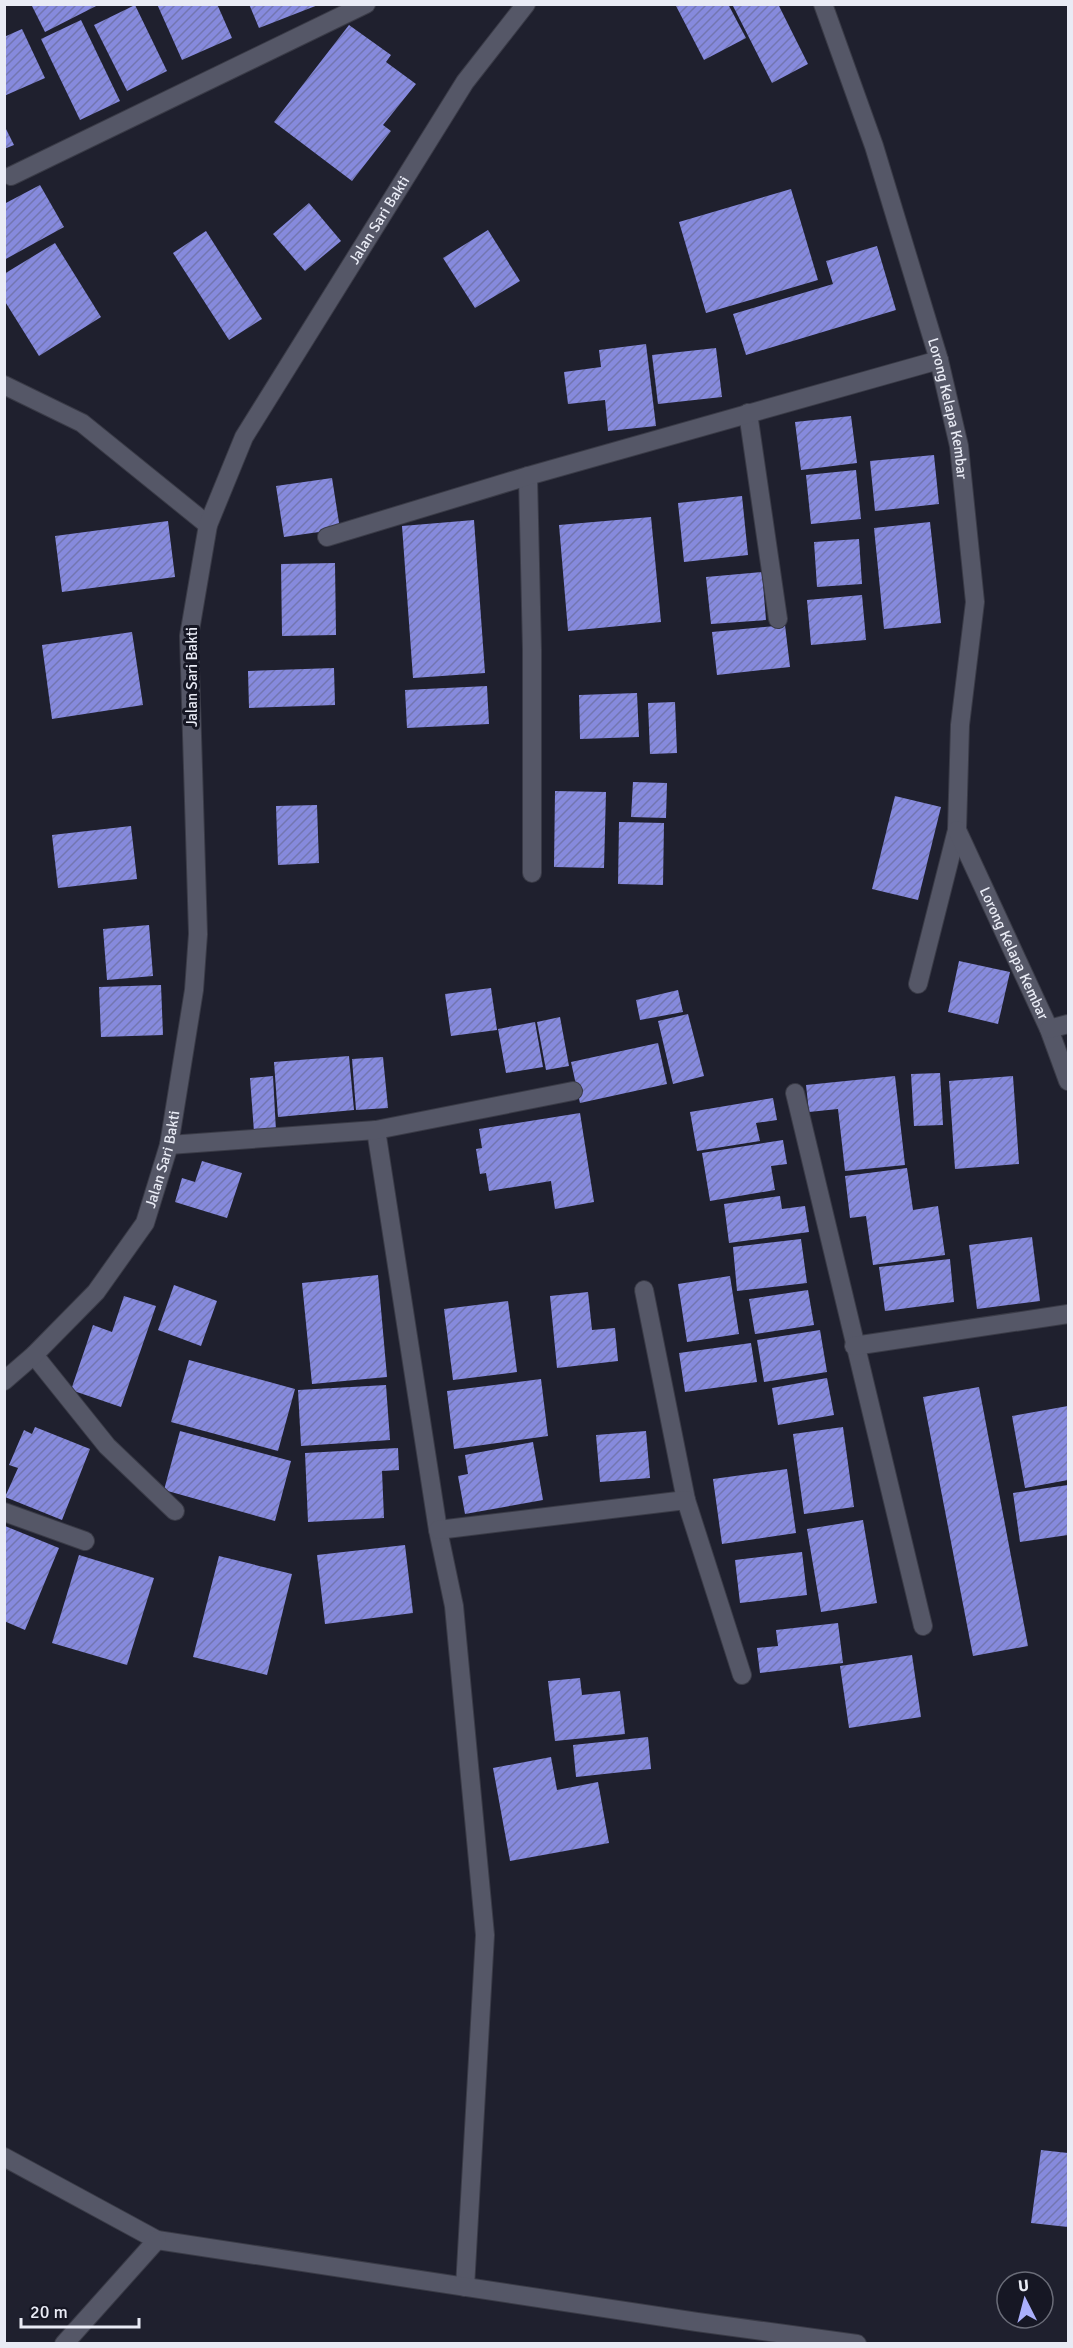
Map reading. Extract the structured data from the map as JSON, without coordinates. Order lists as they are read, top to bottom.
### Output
{
  "streets": {
    "street": ["Jalan Sari Bakti", "Lorong Kelapa Kembar"]
  },
  "scale_bar": "20 m",
  "north": "top"
}
